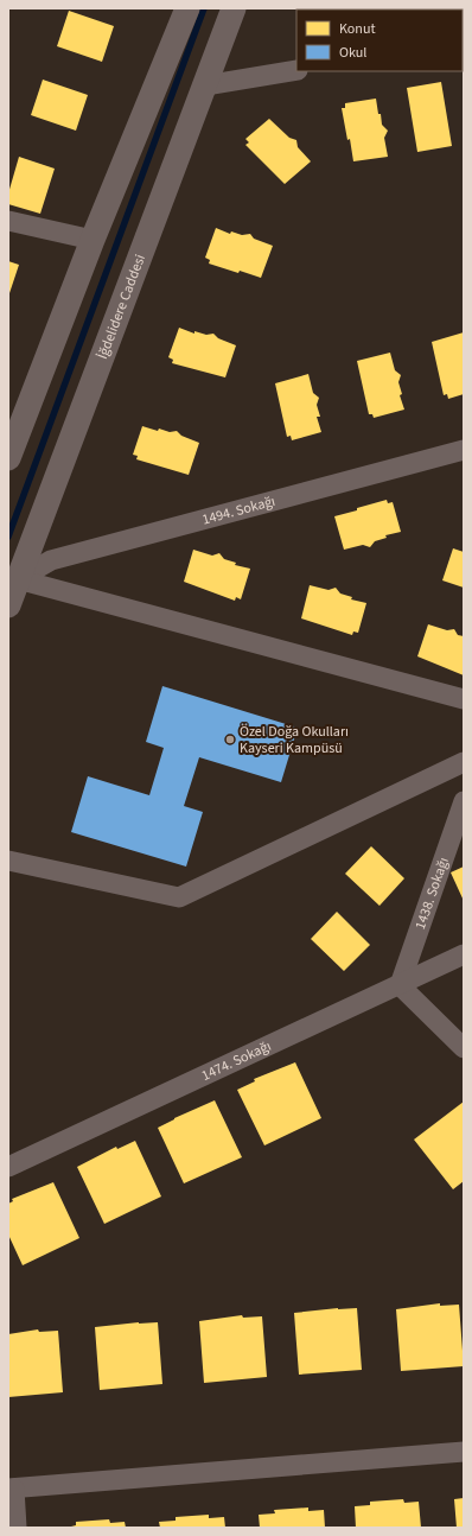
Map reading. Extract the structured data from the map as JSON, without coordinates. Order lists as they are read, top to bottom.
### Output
{
  "streets": {
    "street": [
      "İğdelidere Caddesi",
      "1494. Sokağı",
      "1438. Sokağı",
      "1474. Sokağı"
    ]
  },
  "crossings": [
    ["İğdelidere Caddesi", "1494. Sokağı"],
    ["1438. Sokağı", "1474. Sokağı"]
  ],
  "places": ["Özel Doğa Okulları Kayseri Kampüsü"],
  "legend": ["Konut", "Okul"]
}
